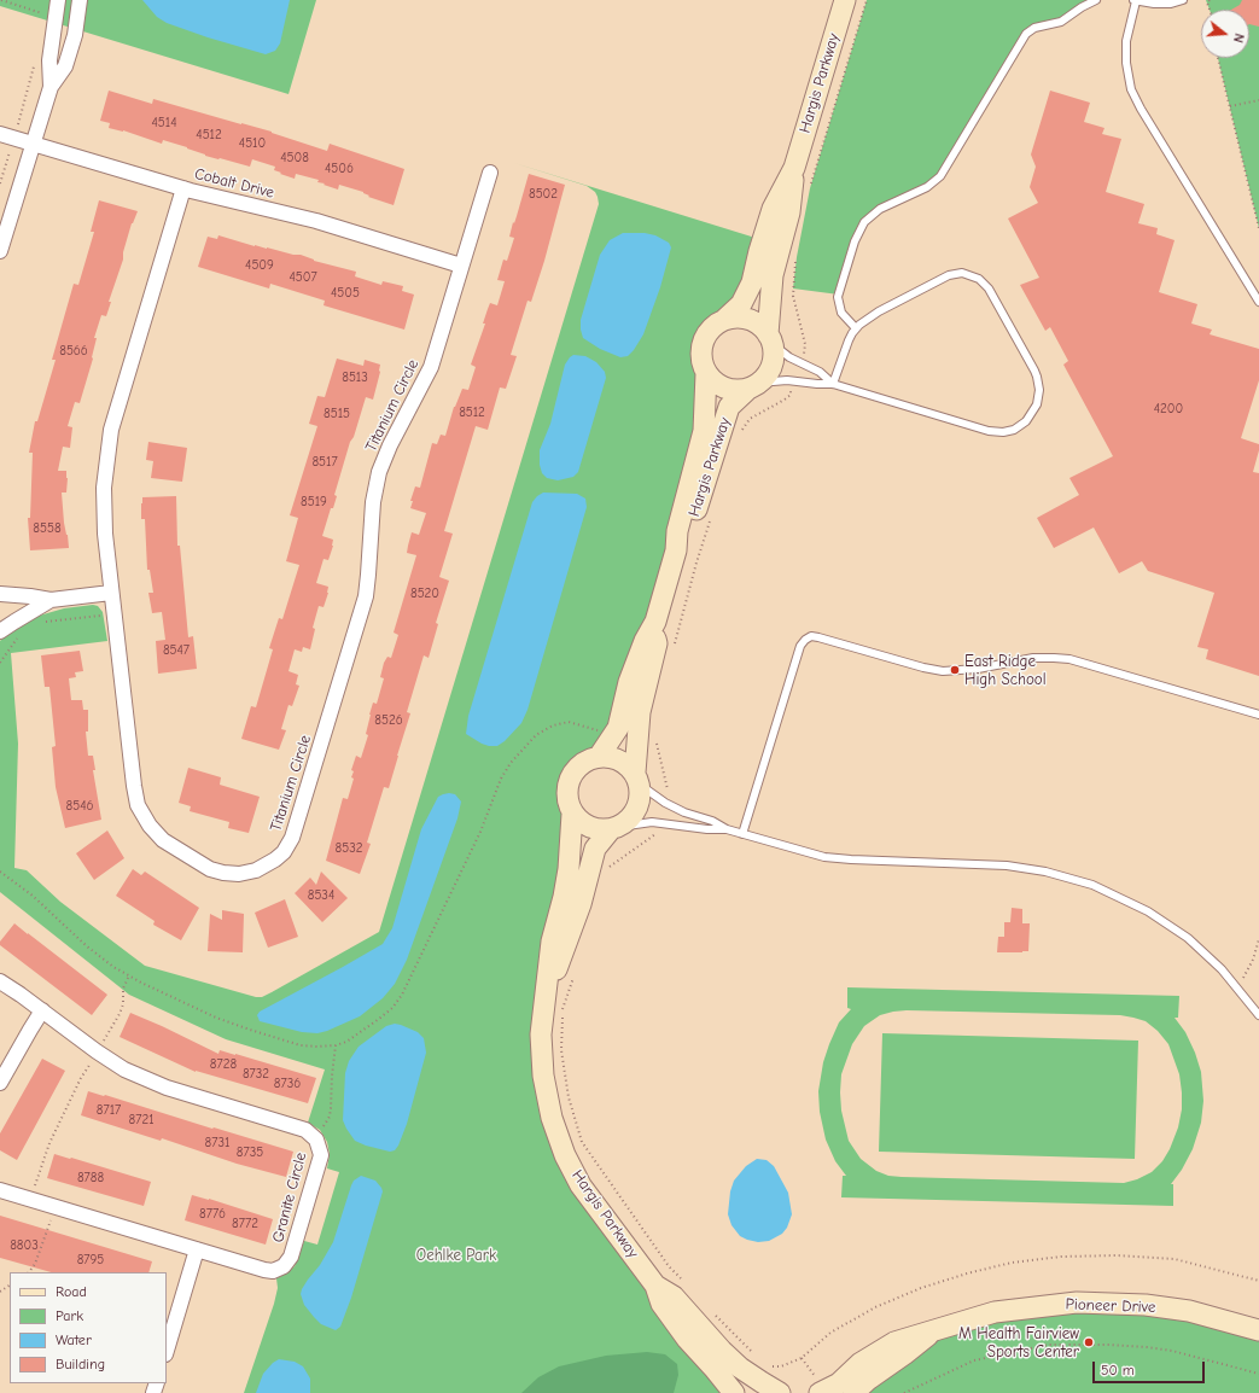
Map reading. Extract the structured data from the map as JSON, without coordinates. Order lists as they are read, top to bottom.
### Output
{
  "streets": {
    "street": [
      "Hargis Parkway",
      "Cobalt Drive",
      "Titanium Circle",
      "Granite Circle",
      "Pioneer Drive"
    ]
  },
  "crossings": [
    ["Cobalt Drive", "Titanium Circle"]
  ],
  "parks": ["Oehlke Park"],
  "places": ["East Ridge High School", "M Health Fairview Sports Center"],
  "house_numbers": [
    "4514",
    "4512",
    "4510",
    "4508",
    "4506",
    "8502",
    "4509",
    "4507",
    "4505",
    "8566",
    "8513",
    "4200",
    "8512",
    "8515",
    "8517",
    "8519",
    "8558",
    "8520",
    "8547",
    "8526",
    "8546",
    "8532",
    "8534",
    "8728",
    "8732",
    "8736",
    "8717",
    "8721",
    "8731",
    "8735",
    "8788",
    "8776",
    "8772",
    "8803",
    "8795"
  ],
  "legend": [
    "Road",
    "Park",
    "Water",
    "Building"
  ],
  "scale_bar": "50 m",
  "north": "right"
}
